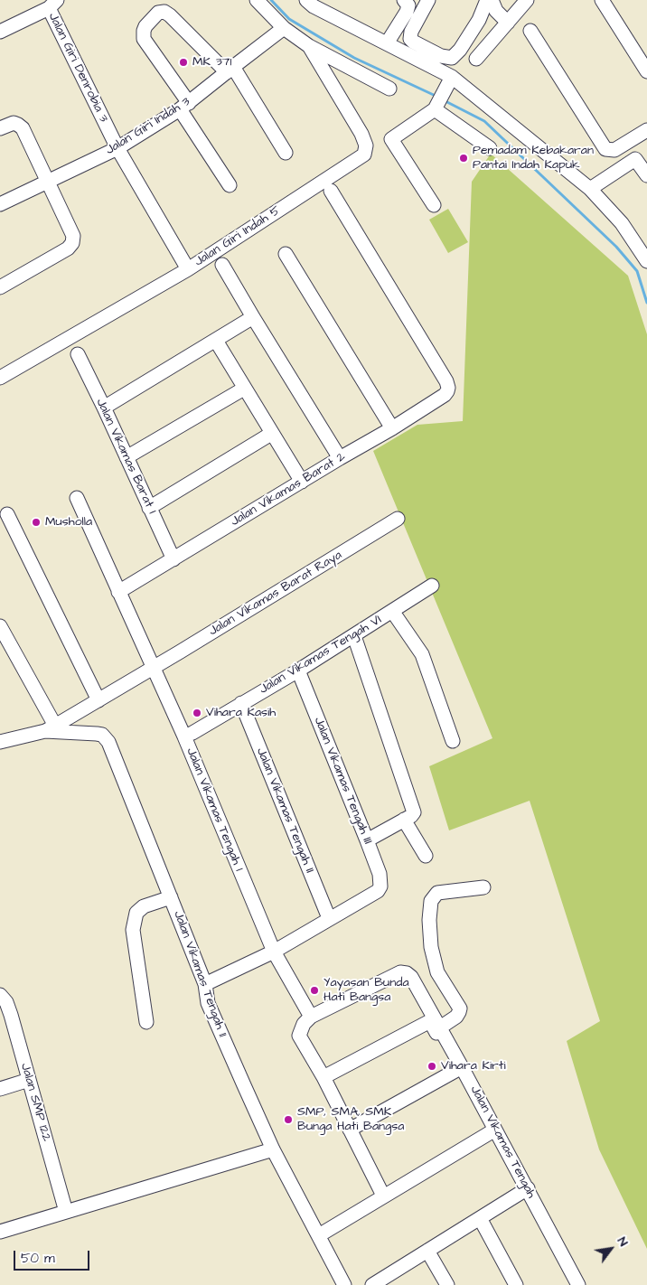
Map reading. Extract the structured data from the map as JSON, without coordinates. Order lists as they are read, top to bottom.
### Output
{
  "streets": {
    "street": [
      "Jalan Giri Denrobia 3",
      "Jalan Giri Indah 3",
      "Jalan Giri Indah 5",
      "Jalan Vikamas Barat 1",
      "Jalan Vikamas Barat 2",
      "Jalan Vikamas Barat Raya",
      "Jalan Vikamas Tengah VI",
      "Jalan Vikamas Tengah III",
      "Jalan Vikamas Tengah 1",
      "Jalan Vikamas Tengah II",
      "Jalan Vikamas Tengah 11",
      "Jalan SMP 122",
      "Jalan Vikamas Tengah"
    ]
  },
  "crossings": [
    ["Jalan Giri Denrobia 3", "Jalan Giri Indah 3"],
    ["Jalan Giri Denrobia 3", "Jalan Giri Indah 5"],
    ["Jalan Giri Indah 3", "Jalan Giri Indah 5"],
    ["Jalan Vikamas Barat 1", "Jalan Vikamas Barat 2"],
    ["Jalan Vikamas Barat Raya", "Jalan Vikamas Tengah 1"],
    ["Jalan Vikamas Barat Raya", "Jalan Vikamas Tengah 11"],
    ["Jalan Vikamas Tengah VI", "Jalan Vikamas Tengah III"],
    ["Jalan Vikamas Tengah VI", "Jalan Vikamas Tengah 1"],
    ["Jalan Vikamas Tengah VI", "Jalan Vikamas Tengah II"],
    ["Jalan Vikamas Tengah III", "Jalan Vikamas Tengah II"],
    ["Jalan Vikamas Tengah 1", "Jalan Vikamas Tengah"]
  ],
  "places": [
    "MK 371",
    "Pemadam Kebakaran Pantai Indah Kapuk",
    "Musholla",
    "Vihara Kasih",
    "Yayasan Bunda Hati Bangsa",
    "Vihara Kirti",
    "SMP, SMA, SMK Bunga Hati Bangsa"
  ],
  "scale_bar": "50 m",
  "north": "top right"
}
